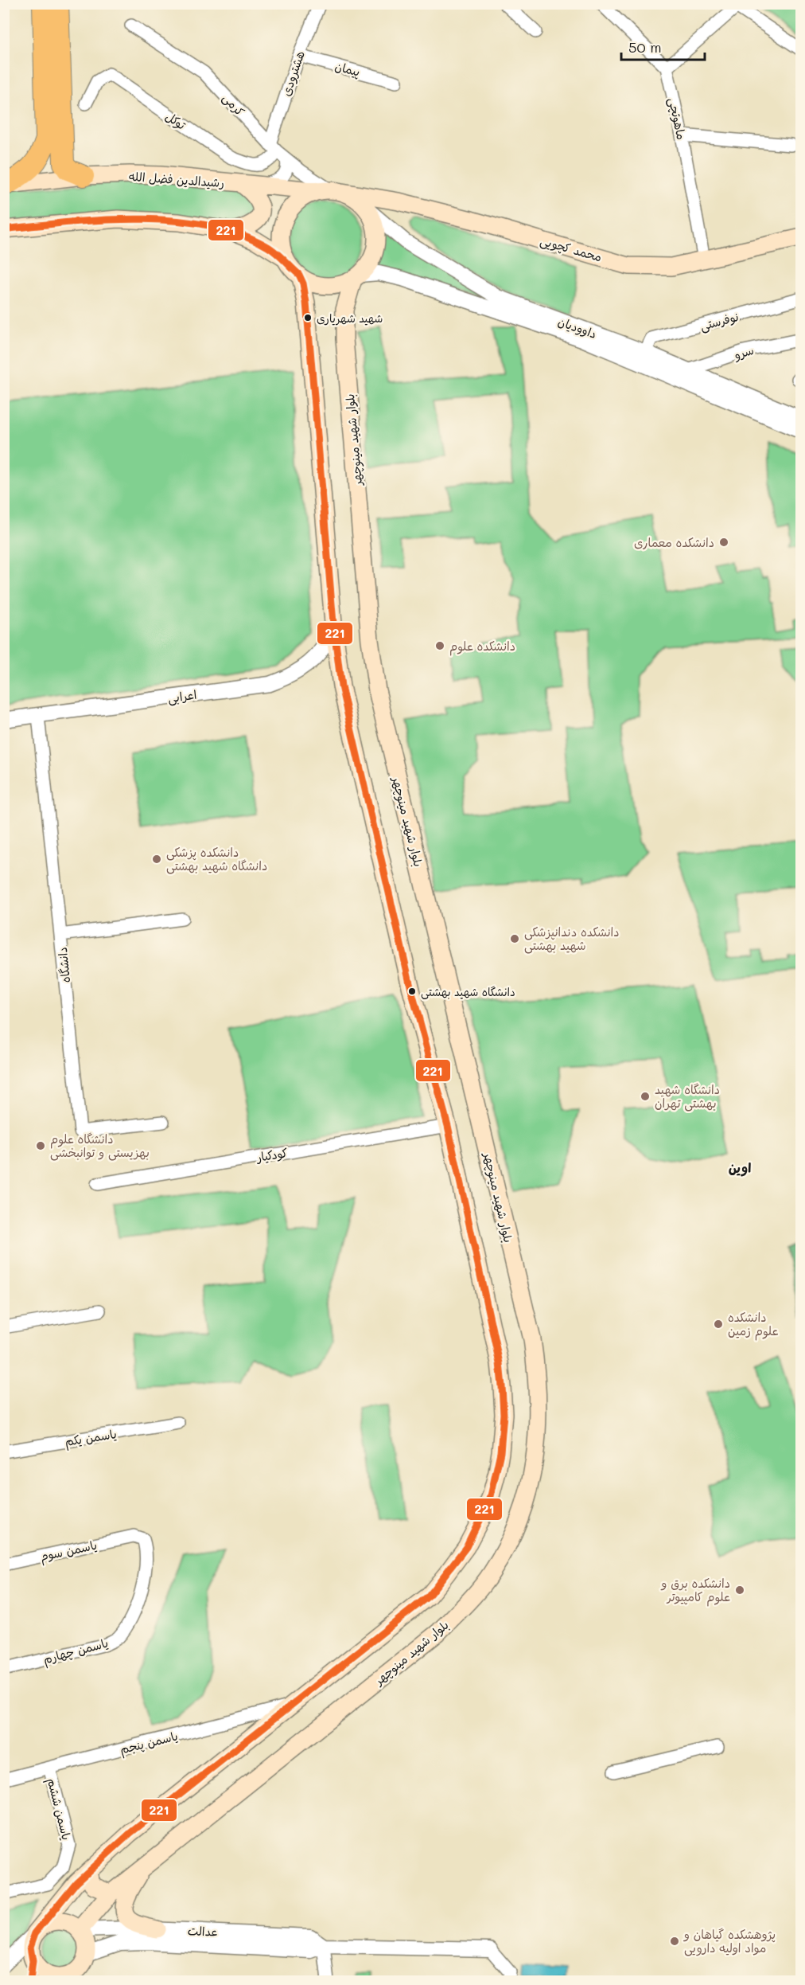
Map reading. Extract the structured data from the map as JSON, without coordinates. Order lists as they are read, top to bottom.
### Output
{
  "streets": {
    "main road": ["رشیدالدین فضل الله", "محمد کچویی", "بلوار شهید مینوچهر"],
    "street": [
      "پیمان",
      "هشترودی",
      "کرمی",
      "ماهوتچی",
      "توکل",
      "نوفرستی",
      "داوودیان",
      "سرو",
      "اعرابی",
      "دانشگاه",
      "کودکیار",
      "یاسمن یکم",
      "یاسمن سوم",
      "یاسمن چهارم",
      "یاسمن پنجم",
      "یاسمن ششم",
      "عدالت"
    ]
  },
  "crossings": [
    ["پیمان", "هشترودی"],
    ["هشترودی", "کرمی"],
    ["هشترودی", "توکل"],
    ["کرمی", "توکل"],
    ["کرمی", "رشیدالدین فضل الله"],
    ["کرمی", "محمد کچویی"],
    ["کرمی", "داوودیان"],
    ["کرمی", "بلوار شهید مینوچهر"],
    ["ماهوتچی", "محمد کچویی"],
    ["رشیدالدین فضل الله", "محمد کچویی"],
    ["رشیدالدین فضل الله", "داوودیان"],
    ["رشیدالدین فضل الله", "بلوار شهید مینوچهر"],
    ["محمد کچویی", "داوودیان"],
    ["محمد کچویی", "بلوار شهید مینوچهر"],
    ["نوفرستی", "داوودیان"],
    ["داوودیان", "سرو"],
    ["داوودیان", "بلوار شهید مینوچهر"],
    ["بلوار شهید مینوچهر", "عدالت"],
    ["اعرابی", "دانشگاه"],
    ["یاسمن سوم", "یاسمن چهارم"],
    ["یاسمن پنجم", "یاسمن ششم"]
  ],
  "districts": ["اوین"],
  "places": [
    "شهید شهریاری",
    "دانشکده معماری",
    "دانشکده علوم",
    "دانشکده پزشکی دانشگاه شهید بهشتی",
    "دانشکده دندانپزشکی شهید بهشتی",
    "دانشگاه شهید بهشتی",
    "دانشگاه شهید بهشتی تهران",
    "دانشگاه علوم بهزیستی و توانبخشی",
    "دانشکده علوم زمین",
    "دانشکده برق و علوم کامپیوتر",
    "پژوهشکده گیاهان و مواد اولیه دارویی"
  ],
  "lines": ["transit line 221"],
  "scale_bar": "50 m"
}
